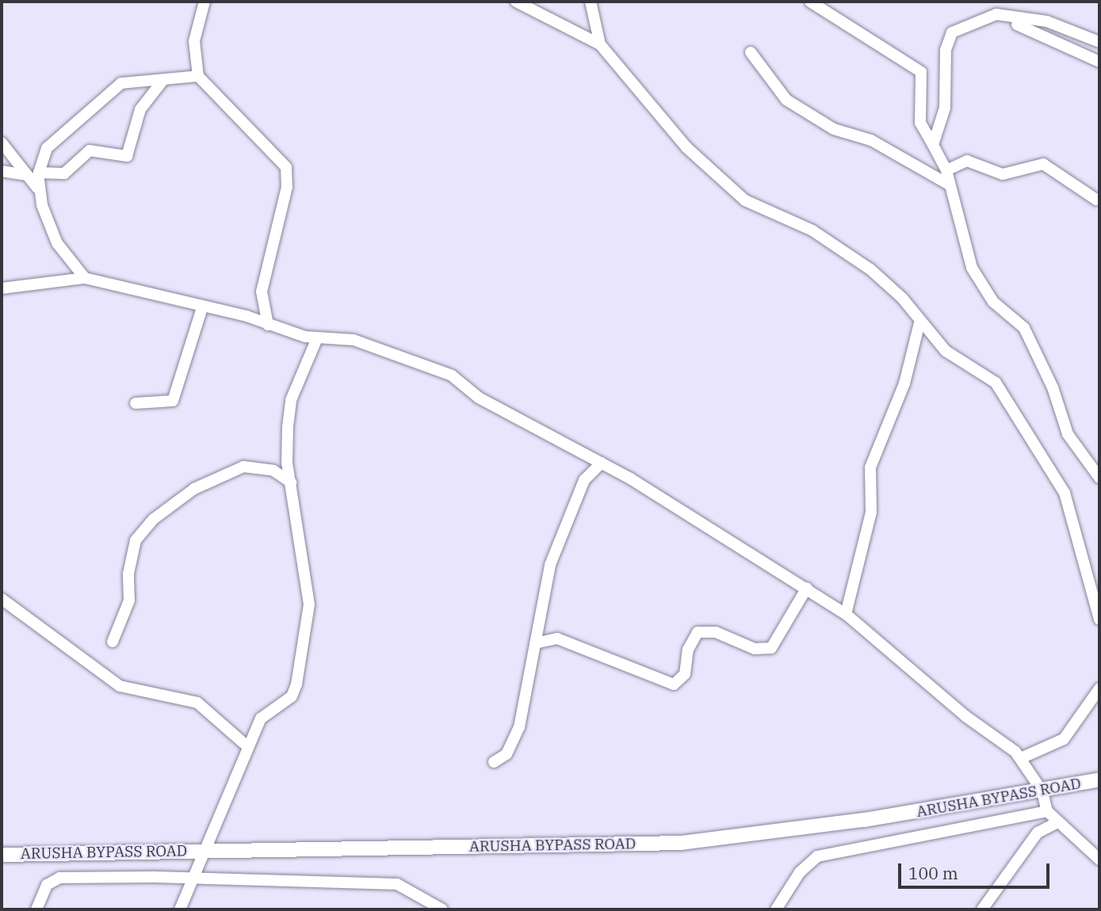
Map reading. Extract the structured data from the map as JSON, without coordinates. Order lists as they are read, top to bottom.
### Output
{
  "streets": {
    "main road": ["ARUSHA BYPASS ROAD"]
  },
  "scale_bar": "100 m"
}
